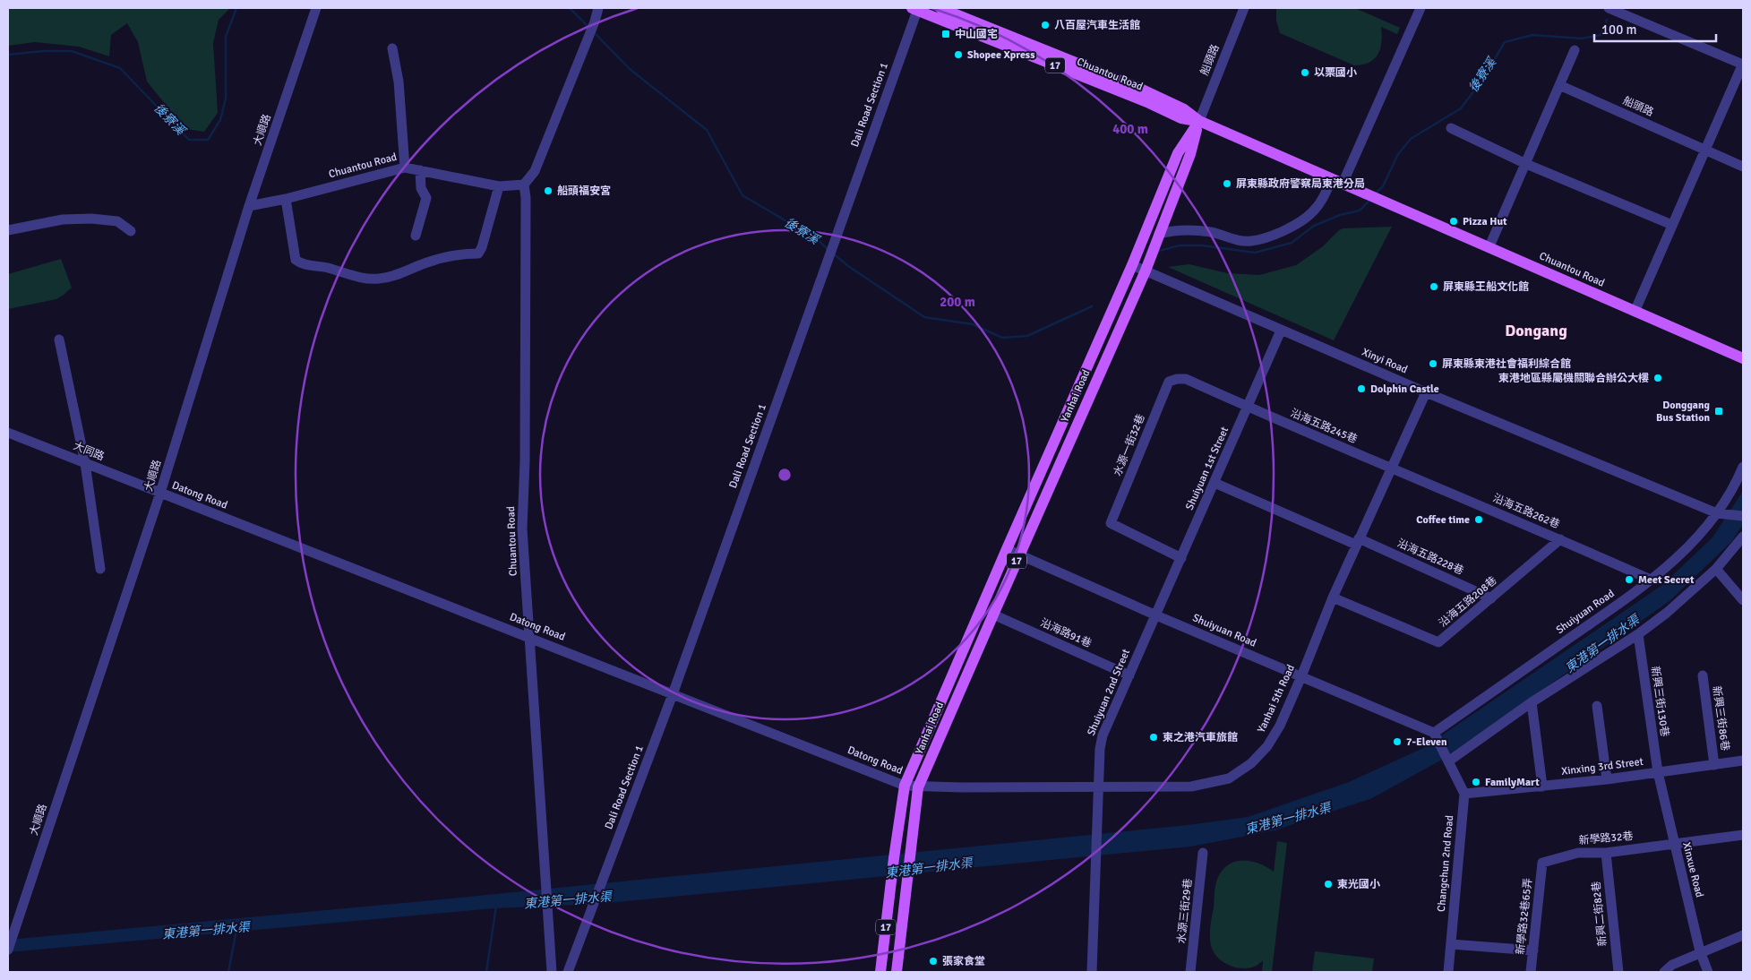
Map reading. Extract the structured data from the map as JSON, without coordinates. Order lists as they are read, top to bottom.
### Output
{
  "streets": {
    "main road": ["17", "Chuantou Road", "Yanhai Road"],
    "street": [
      "船頭路",
      "Dali Road Section 1",
      "大順路",
      "Xinyi Road",
      "沿海五路245巷",
      "水源一街32巷",
      "大同路",
      "Shuiyuan 1st Street",
      "Datong Road",
      "沿海五路262巷",
      "沿海五路228巷",
      "沿海五路208巷",
      "Shuiyuan Road",
      "沿海路91巷",
      "Shuiyuan 2nd Street",
      "Yanhai 5th Road",
      "新興三街130巷",
      "新興三街86巷",
      "Xinxing 3rd Street",
      "新學路32巷",
      "Changchun 2nd Road",
      "Xinxue Road",
      "水源三街29巷",
      "新興二街82巷",
      "新學路32巷65弄"
    ]
  },
  "crossings": [
    ["船頭路", "17"],
    ["船頭路", "Chuantou Road"],
    ["船頭路", "Yanhai Road"],
    ["17", "Chuantou Road"],
    ["17", "Xinyi Road"],
    ["17", "Yanhai Road"],
    ["Chuantou Road", "Dali Road Section 1"],
    ["Chuantou Road", "大順路"],
    ["Chuantou Road", "Yanhai Road"],
    ["Chuantou Road", "Datong Road"],
    ["Dali Road Section 1", "Datong Road"],
    ["大順路", "大同路"],
    ["大順路", "Datong Road"],
    ["Xinyi Road", "Yanhai Road"],
    ["Xinyi Road", "Shuiyuan 1st Street"],
    ["Xinyi Road", "Shuiyuan Road"],
    ["Xinyi Road", "Yanhai 5th Road"],
    ["Yanhai Road", "Datong Road"],
    ["Yanhai Road", "Shuiyuan Road"],
    ["Yanhai Road", "沿海路91巷"],
    ["Yanhai Road", "Yanhai 5th Road"],
    ["沿海五路245巷", "水源一街32巷"],
    ["沿海五路245巷", "Shuiyuan 1st Street"],
    ["沿海五路245巷", "沿海五路262巷"],
    ["沿海五路245巷", "Yanhai 5th Road"],
    ["水源一街32巷", "Shuiyuan 1st Street"],
    ["大同路", "Datong Road"],
    ["Shuiyuan 1st Street", "沿海五路228巷"],
    ["Shuiyuan 1st Street", "Shuiyuan Road"],
    ["Shuiyuan 1st Street", "Shuiyuan 2nd Street"],
    ["Datong Road", "Yanhai 5th Road"],
    ["沿海五路262巷", "沿海五路208巷"],
    ["沿海五路262巷", "Shuiyuan Road"],
    ["沿海五路262巷", "Yanhai 5th Road"],
    ["沿海五路228巷", "沿海五路208巷"],
    ["沿海五路228巷", "Yanhai 5th Road"],
    ["沿海五路208巷", "Yanhai 5th Road"],
    ["Shuiyuan Road", "Shuiyuan 2nd Street"],
    ["Shuiyuan Road", "Yanhai 5th Road"],
    ["沿海路91巷", "Shuiyuan 2nd Street"],
    ["Shuiyuan 2nd Street", "Yanhai 5th Road"],
    ["新興三街130巷", "Xinxing 3rd Street"],
    ["新興三街130巷", "Xinxue Road"],
    ["新興三街86巷", "Xinxing 3rd Street"],
    ["Xinxing 3rd Street", "Changchun 2nd Road"],
    ["Xinxing 3rd Street", "Xinxue Road"],
    ["新學路32巷", "Xinxue Road"],
    ["新學路32巷", "新興二街82巷"],
    ["新學路32巷", "新學路32巷65弄"]
  ],
  "districts": ["Dongang"],
  "water": ["後寮溪", "東港第一排水渠"],
  "places": {
    "other": [
      "八百屋汽車生活館",
      "Shopee Xpress",
      "以栗國小",
      "屏東縣政府警察局東港分局",
      "船頭福安宮",
      "Pizza Hut",
      "屏東縣王船文化館",
      "屏東縣東港社會福利綜合館",
      "東港地區縣屬機關聯合辦公大樓",
      "Dolphin Castle",
      "Coffee time",
      "Meet Secret",
      "東之港汽車旅館",
      "7-Eleven",
      "FamilyMart",
      "東光國小",
      "張家食堂"
    ],
    "transit": ["中山國宅", "Donggang Bus Station"]
  },
  "scale_bar": "100 m",
  "rings": ["400 m", "200 m"]
}
